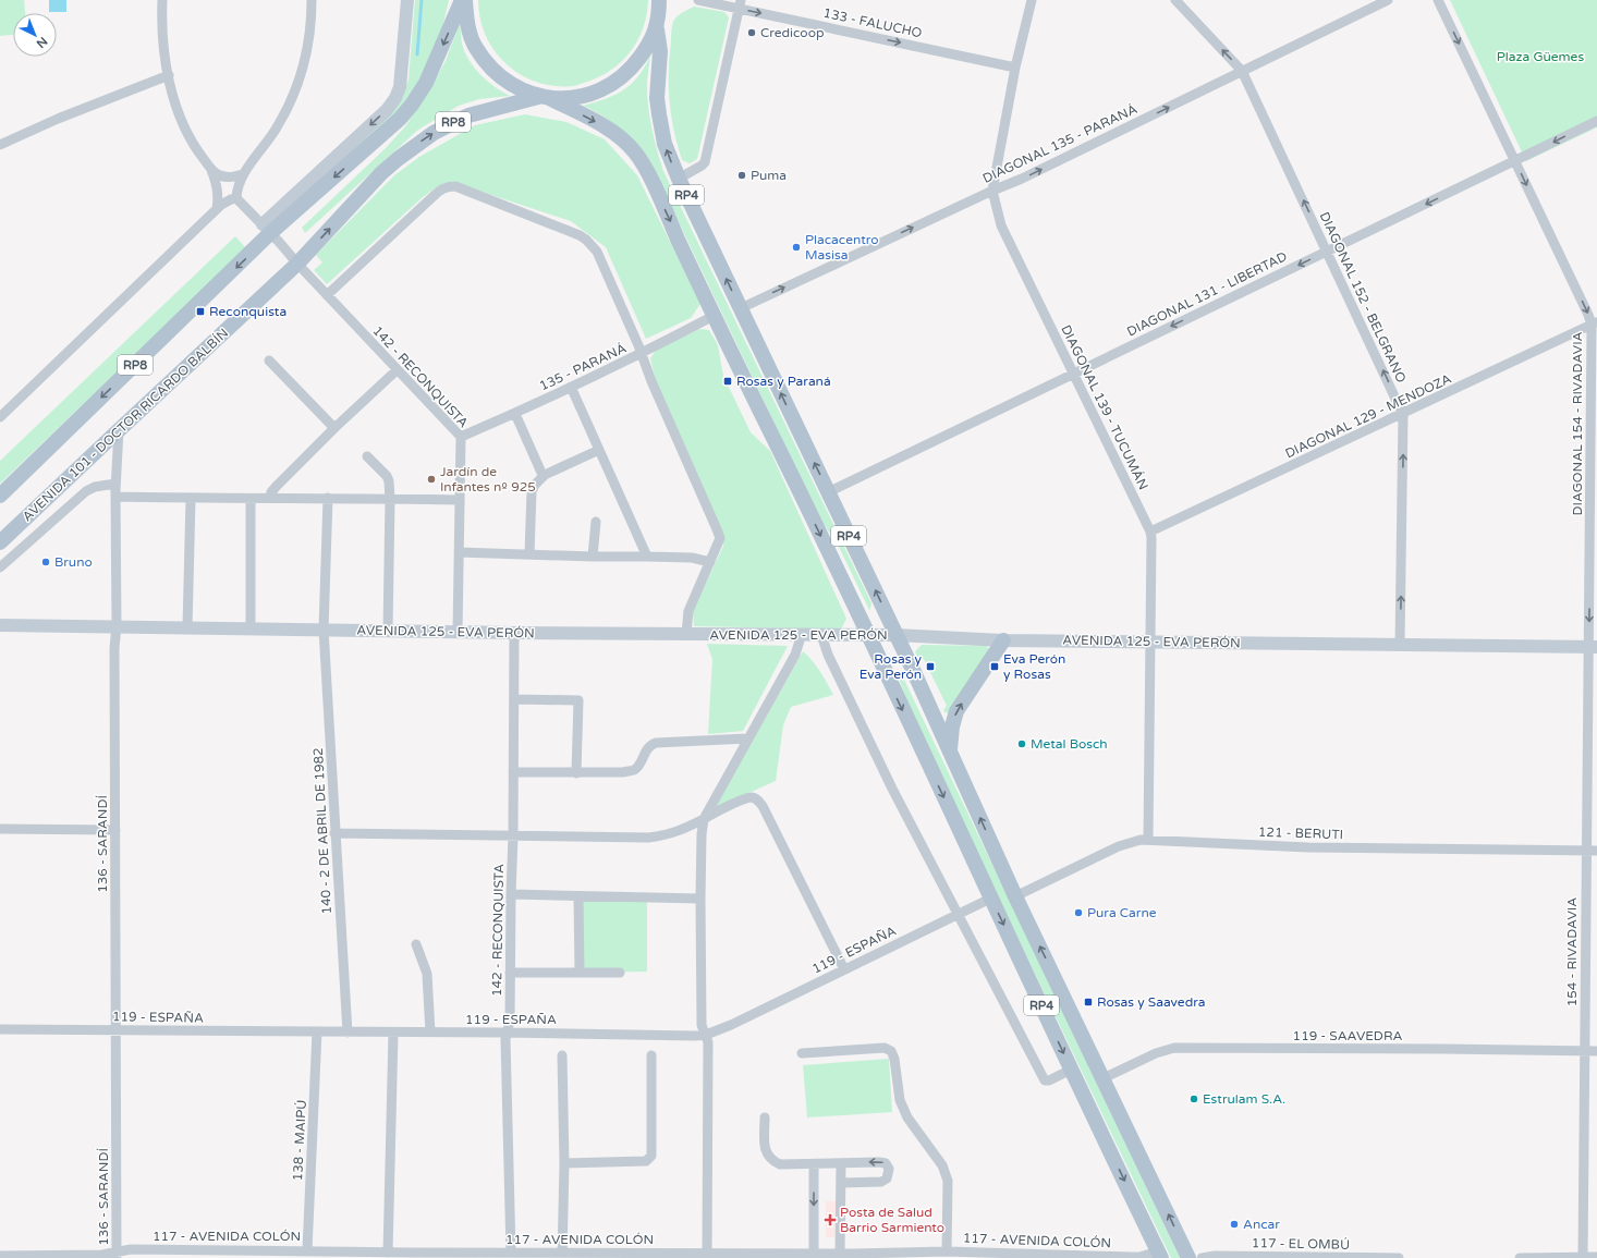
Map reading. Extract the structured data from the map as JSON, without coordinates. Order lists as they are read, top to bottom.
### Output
{
  "streets": {
    "main road": ["RP8", "RP4", "AVENIDA 101 - DOCTOR RICARDO BALBÍN"],
    "street": [
      "133 - FALUCHO",
      "DIAGONAL 135 - PARANÁ",
      "DIAGONAL 131 - LIBERTAD",
      "DIAGONAL 152 - BELGRANO",
      "135 - PARANÁ",
      "142 - RECONQUISTA",
      "DIAGONAL 139 - TUCUMÁN",
      "DIAGONAL 129 - MENDOZA",
      "DIAGONAL 154 - RIVADAVIA",
      "AVENIDA 125 - EVA PERÓN",
      "140 - 2 DE ABRIL DE 1982",
      "121 - BERUTI",
      "136 - SARANDÍ",
      "119 - ESPAÑA",
      "154 - RIVADAVIA",
      "119 - SAAVEDRA",
      "138 - MAIPÚ",
      "117 - AVENIDA COLÓN",
      "117 - EL OMBÚ"
    ]
  },
  "crossings": [
    ["133 - FALUCHO", "DIAGONAL 139 - TUCUMÁN"],
    ["RP8", "RP4"],
    ["RP8", "142 - RECONQUISTA"],
    ["DIAGONAL 135 - PARANÁ", "RP4"],
    ["DIAGONAL 135 - PARANÁ", "DIAGONAL 152 - BELGRANO"],
    ["DIAGONAL 135 - PARANÁ", "DIAGONAL 139 - TUCUMÁN"],
    ["RP4", "DIAGONAL 131 - LIBERTAD"],
    ["RP4", "135 - PARANÁ"],
    ["RP4", "AVENIDA 101 - DOCTOR RICARDO BALBÍN"],
    ["RP4", "AVENIDA 125 - EVA PERÓN"],
    ["RP4", "121 - BERUTI"],
    ["RP4", "119 - ESPAÑA"],
    ["RP4", "119 - SAAVEDRA"],
    ["RP4", "117 - AVENIDA COLÓN"],
    ["DIAGONAL 131 - LIBERTAD", "DIAGONAL 152 - BELGRANO"],
    ["DIAGONAL 131 - LIBERTAD", "DIAGONAL 139 - TUCUMÁN"],
    ["DIAGONAL 131 - LIBERTAD", "DIAGONAL 154 - RIVADAVIA"],
    ["DIAGONAL 152 - BELGRANO", "DIAGONAL 129 - MENDOZA"],
    ["DIAGONAL 152 - BELGRANO", "AVENIDA 125 - EVA PERÓN"],
    ["135 - PARANÁ", "142 - RECONQUISTA"],
    ["142 - RECONQUISTA", "AVENIDA 101 - DOCTOR RICARDO BALBÍN"],
    ["142 - RECONQUISTA", "AVENIDA 125 - EVA PERÓN"],
    ["142 - RECONQUISTA", "119 - ESPAÑA"],
    ["142 - RECONQUISTA", "117 - AVENIDA COLÓN"],
    ["DIAGONAL 139 - TUCUMÁN", "DIAGONAL 129 - MENDOZA"],
    ["DIAGONAL 139 - TUCUMÁN", "AVENIDA 125 - EVA PERÓN"],
    ["DIAGONAL 139 - TUCUMÁN", "121 - BERUTI"],
    ["DIAGONAL 129 - MENDOZA", "DIAGONAL 154 - RIVADAVIA"],
    ["DIAGONAL 154 - RIVADAVIA", "AVENIDA 125 - EVA PERÓN"],
    ["DIAGONAL 154 - RIVADAVIA", "154 - RIVADAVIA"],
    ["AVENIDA 101 - DOCTOR RICARDO BALBÍN", "136 - SARANDÍ"],
    ["AVENIDA 125 - EVA PERÓN", "140 - 2 DE ABRIL DE 1982"],
    ["AVENIDA 125 - EVA PERÓN", "136 - SARANDÍ"],
    ["AVENIDA 125 - EVA PERÓN", "154 - RIVADAVIA"],
    ["140 - 2 DE ABRIL DE 1982", "119 - ESPAÑA"],
    ["121 - BERUTI", "154 - RIVADAVIA"],
    ["136 - SARANDÍ", "119 - ESPAÑA"],
    ["136 - SARANDÍ", "117 - AVENIDA COLÓN"],
    ["119 - ESPAÑA", "138 - MAIPÚ"],
    ["154 - RIVADAVIA", "119 - SAAVEDRA"],
    ["138 - MAIPÚ", "117 - AVENIDA COLÓN"]
  ],
  "one_way": [
    "133 - FALUCHO",
    "DIAGONAL 135 - PARANÁ",
    "DIAGONAL 131 - LIBERTAD",
    "DIAGONAL 152 - BELGRANO",
    "DIAGONAL 154 - RIVADAVIA"
  ],
  "parks": ["Plaza Güemes"],
  "places": {
    "other": [
      "Credicoop",
      "Puma",
      "Placacentro Masisa",
      "Jardín de Infantes nº 925",
      "Bruno",
      "Metal Bosch",
      "Pura Carne",
      "Estrulam S.A.",
      "Ancar"
    ],
    "transit": [
      "Reconquista",
      "Rosas y Paraná",
      "Rosas y Eva Perón",
      "Eva Perón y Rosas",
      "Rosas y Saavedra"
    ],
    "health": ["Posta de Salud Barrio Sarmiento"]
  },
  "north": "bottom right"
}
